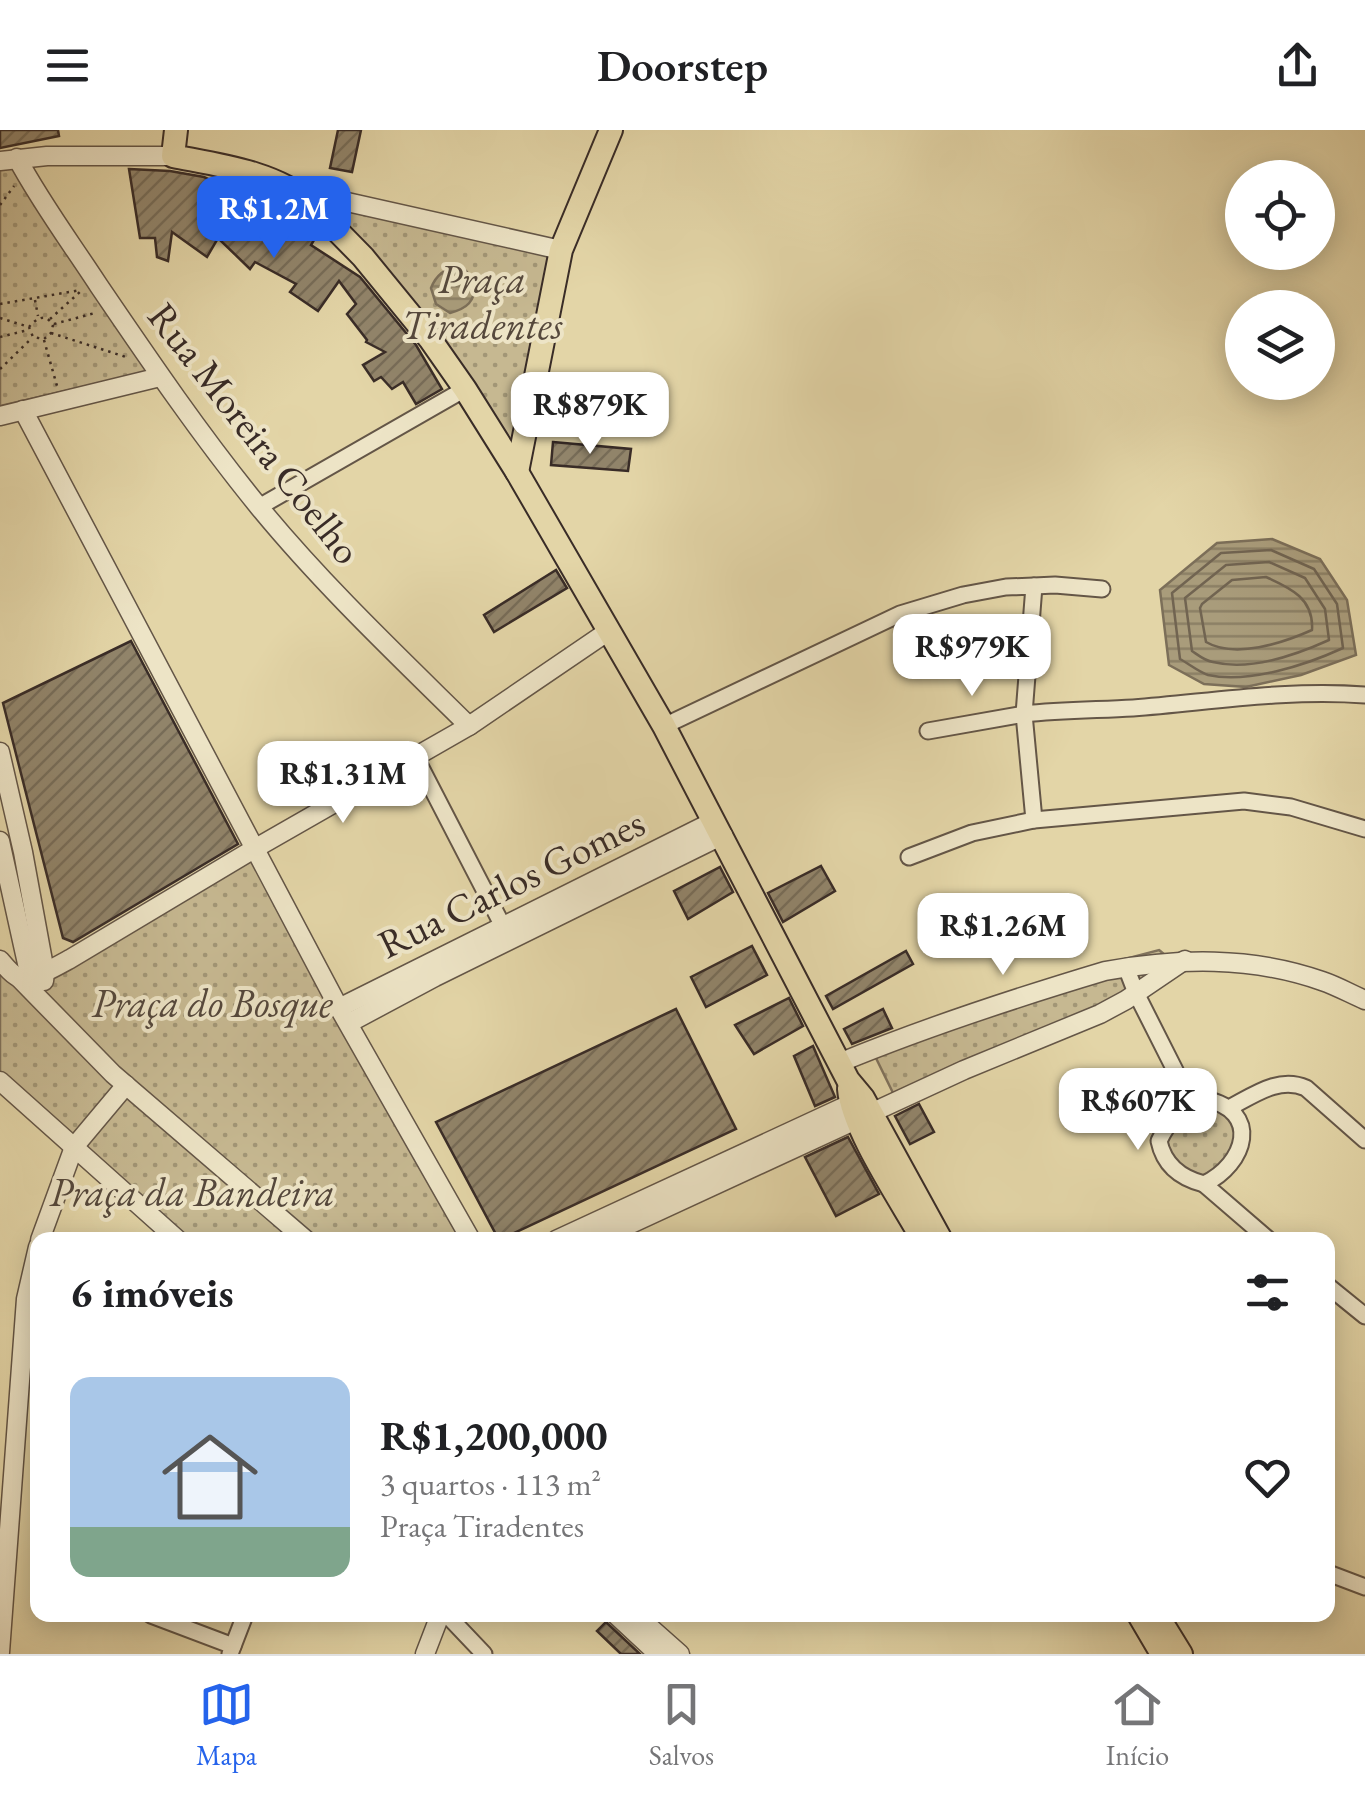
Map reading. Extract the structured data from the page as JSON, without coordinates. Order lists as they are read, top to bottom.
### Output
{
  "streets": {
    "street": ["Rua Moreira Coelho", "Rua Carlos Gomes"]
  },
  "parks": ["Praça Tiradentes", "Praça do Bosque", "Praça da Bandeira"],
  "page": {
    "header": "Doorstep",
    "price": [
      "R$1.2M",
      "R$879K",
      "R$979K",
      "R$1.31M",
      "R$1.26M",
      "R$607K"
    ],
    "heading": "6 imóveis",
    "list": [
      {
        "name": "R$1,200,000",
        "note": "3 quartos · 113 m² · Praça Tiradentes"
      }
    ],
    "tabs": ["Mapa", "Salvos", "Início"]
  }
}
